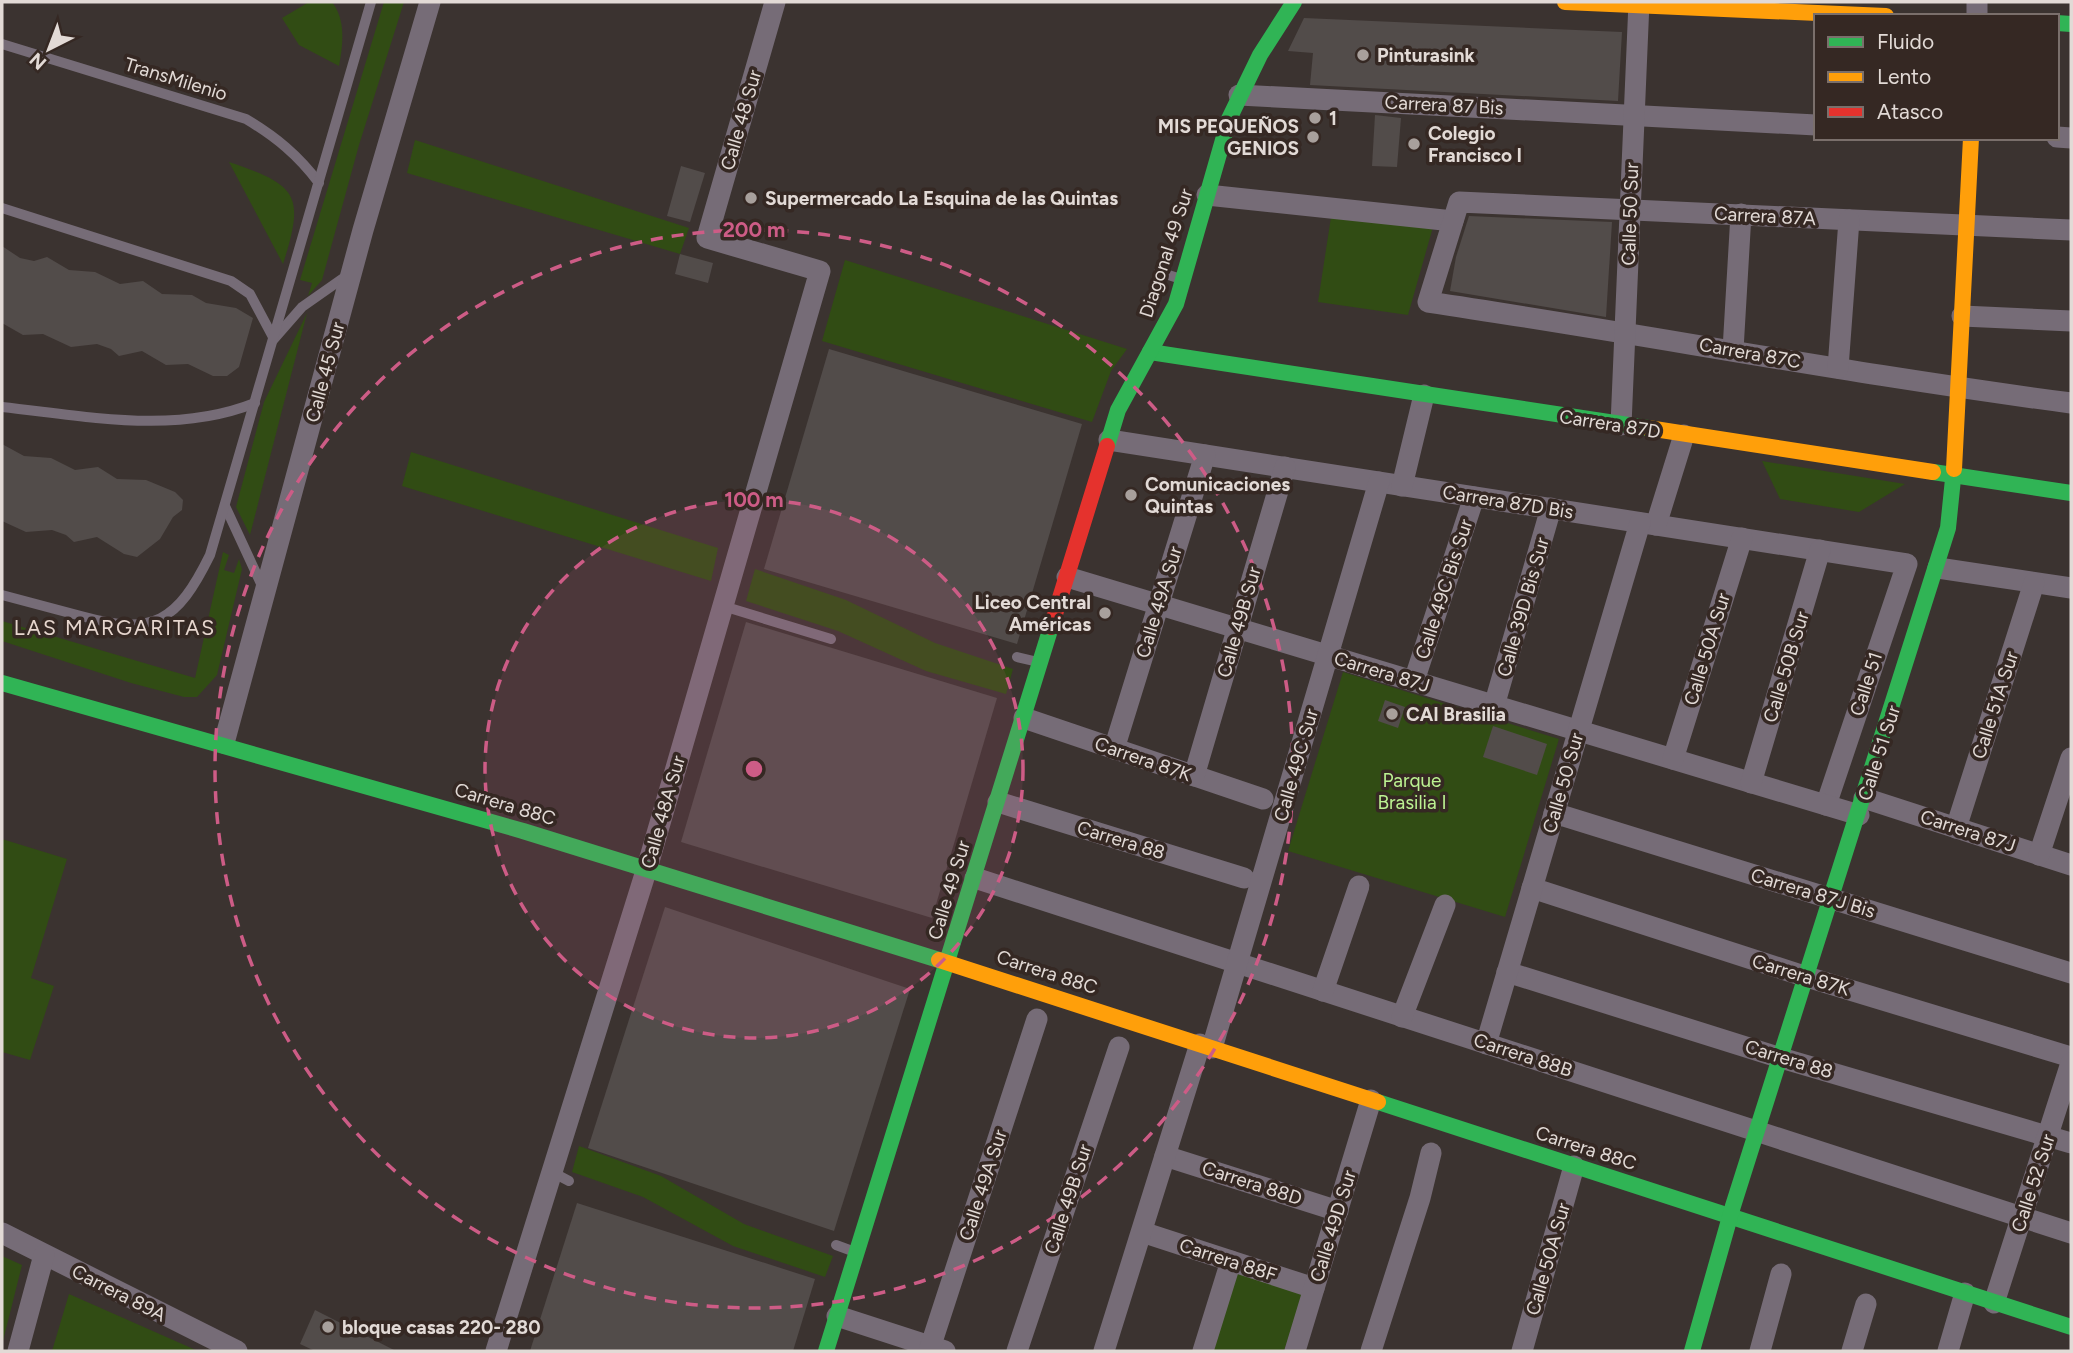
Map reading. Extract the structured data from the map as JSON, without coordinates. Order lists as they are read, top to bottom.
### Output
{
  "streets": {
    "street": [
      "Carrera 87 Bis",
      "Calle 48 Sur",
      "Calle 50 Sur",
      "Carrera 87A",
      "Diagonal 49 Sur",
      "Carrera 87C",
      "Calle 45 Sur",
      "Carrera 87D",
      "Carrera 87D Bis",
      "Calle 49C Bis Sur",
      "Calle 49A Sur",
      "Calle 39D Bis Sur",
      "Calle 49B Sur",
      "Calle 50A Sur",
      "Calle 50B Sur",
      "Carrera 87J",
      "Calle 51",
      "Calle 51A Sur",
      "Calle 51 Sur",
      "Carrera 87K",
      "Calle 49C Sur",
      "Carrera 88C",
      "Calle 48A Sur",
      "Carrera 88",
      "Calle 49 Sur",
      "Carrera 87J Bis",
      "Carrera 88B",
      "Carrera 88D",
      "Calle 52 Sur",
      "Calle 49D Sur",
      "Carrera 88F",
      "Carrera 89A"
    ],
    "lane": ["TransMilenio"]
  },
  "crossings": [
    ["Carrera 87 Bis", "Calle 50 Sur"],
    ["Carrera 87 Bis", "Diagonal 49 Sur"],
    ["Calle 48 Sur", "Calle 48A Sur"],
    ["Calle 50 Sur", "Carrera 87A"],
    ["Calle 50 Sur", "Carrera 87C"],
    ["Calle 50 Sur", "Carrera 87D"],
    ["Calle 50 Sur", "Carrera 87D Bis"],
    ["Calle 50 Sur", "Carrera 87J"],
    ["Calle 50 Sur", "Carrera 87K"],
    ["Calle 50 Sur", "Carrera 88"],
    ["Calle 50 Sur", "Carrera 87J Bis"],
    ["Calle 50 Sur", "Carrera 88B"],
    ["Carrera 87A", "Diagonal 49 Sur"],
    ["Carrera 87A", "Carrera 87C"],
    ["Carrera 87A", "Calle 51 Sur"],
    ["Diagonal 49 Sur", "Carrera 87D"],
    ["Diagonal 49 Sur", "Carrera 87D Bis"],
    ["Diagonal 49 Sur", "Calle 49 Sur"],
    ["Carrera 87C", "Calle 51 Sur"],
    ["Calle 45 Sur", "Carrera 88C"],
    ["Carrera 87D", "Calle 51 Sur"],
    ["Carrera 87D Bis", "Calle 49C Bis Sur"],
    ["Carrera 87D Bis", "Calle 49A Sur"],
    ["Carrera 87D Bis", "Calle 39D Bis Sur"],
    ["Carrera 87D Bis", "Calle 49B Sur"],
    ["Carrera 87D Bis", "Calle 50A Sur"],
    ["Carrera 87D Bis", "Calle 50B Sur"],
    ["Carrera 87D Bis", "Calle 51"],
    ["Carrera 87D Bis", "Calle 49C Sur"],
    ["Carrera 87D Bis", "Calle 49 Sur"],
    ["Calle 49C Bis Sur", "Carrera 87J"],
    ["Calle 49A Sur", "Carrera 87J"],
    ["Calle 49A Sur", "Carrera 87K"],
    ["Calle 39D Bis Sur", "Carrera 87J"],
    ["Calle 49B Sur", "Carrera 87J"],
    ["Calle 49B Sur", "Carrera 87K"],
    ["Calle 50A Sur", "Carrera 87J"],
    ["Calle 50A Sur", "Carrera 88C"],
    ["Calle 50B Sur", "Carrera 87J"],
    ["Carrera 87J", "Calle 51"],
    ["Carrera 87J", "Calle 51A Sur"],
    ["Carrera 87J", "Calle 51 Sur"],
    ["Carrera 87J", "Calle 49C Sur"],
    ["Carrera 87J", "Calle 49 Sur"],
    ["Calle 51 Sur", "Carrera 87K"],
    ["Calle 51 Sur", "Carrera 88C"],
    ["Calle 51 Sur", "Carrera 88"],
    ["Calle 51 Sur", "Carrera 87J Bis"],
    ["Calle 51 Sur", "Carrera 88B"],
    ["Carrera 87K", "Calle 49 Sur"],
    ["Calle 49C Sur", "Carrera 88C"],
    ["Calle 49C Sur", "Carrera 88B"],
    ["Calle 49C Sur", "Carrera 88D"],
    ["Calle 49C Sur", "Carrera 88F"],
    ["Carrera 88C", "Calle 48A Sur"],
    ["Carrera 88C", "Calle 49 Sur"],
    ["Carrera 88C", "Calle 52 Sur"],
    ["Carrera 88C", "Calle 49D Sur"],
    ["Carrera 88", "Calle 49 Sur"],
    ["Carrera 88", "Calle 52 Sur"],
    ["Calle 49 Sur", "Carrera 88B"],
    ["Carrera 88B", "Calle 52 Sur"],
    ["Carrera 88D", "Calle 49D Sur"],
    ["Calle 49D Sur", "Carrera 88F"]
  ],
  "districts": ["LAS MARGARITAS"],
  "parks": ["Parque Brasilia I"],
  "places": [
    "Pinturasink",
    "1",
    "MIS PEQUEÑOS GENIOS",
    "Colegio Francisco I",
    "Supermercado La Esquina de las Quintas",
    "Comunicaciones Quintas",
    "Liceo Central Américas",
    "CAI Brasilia",
    "bloque casas 220- 280"
  ],
  "legend": ["Fluido", "Lento", "Atasco"],
  "north": "bottom left",
  "rings": ["200 m", "100 m"]
}
